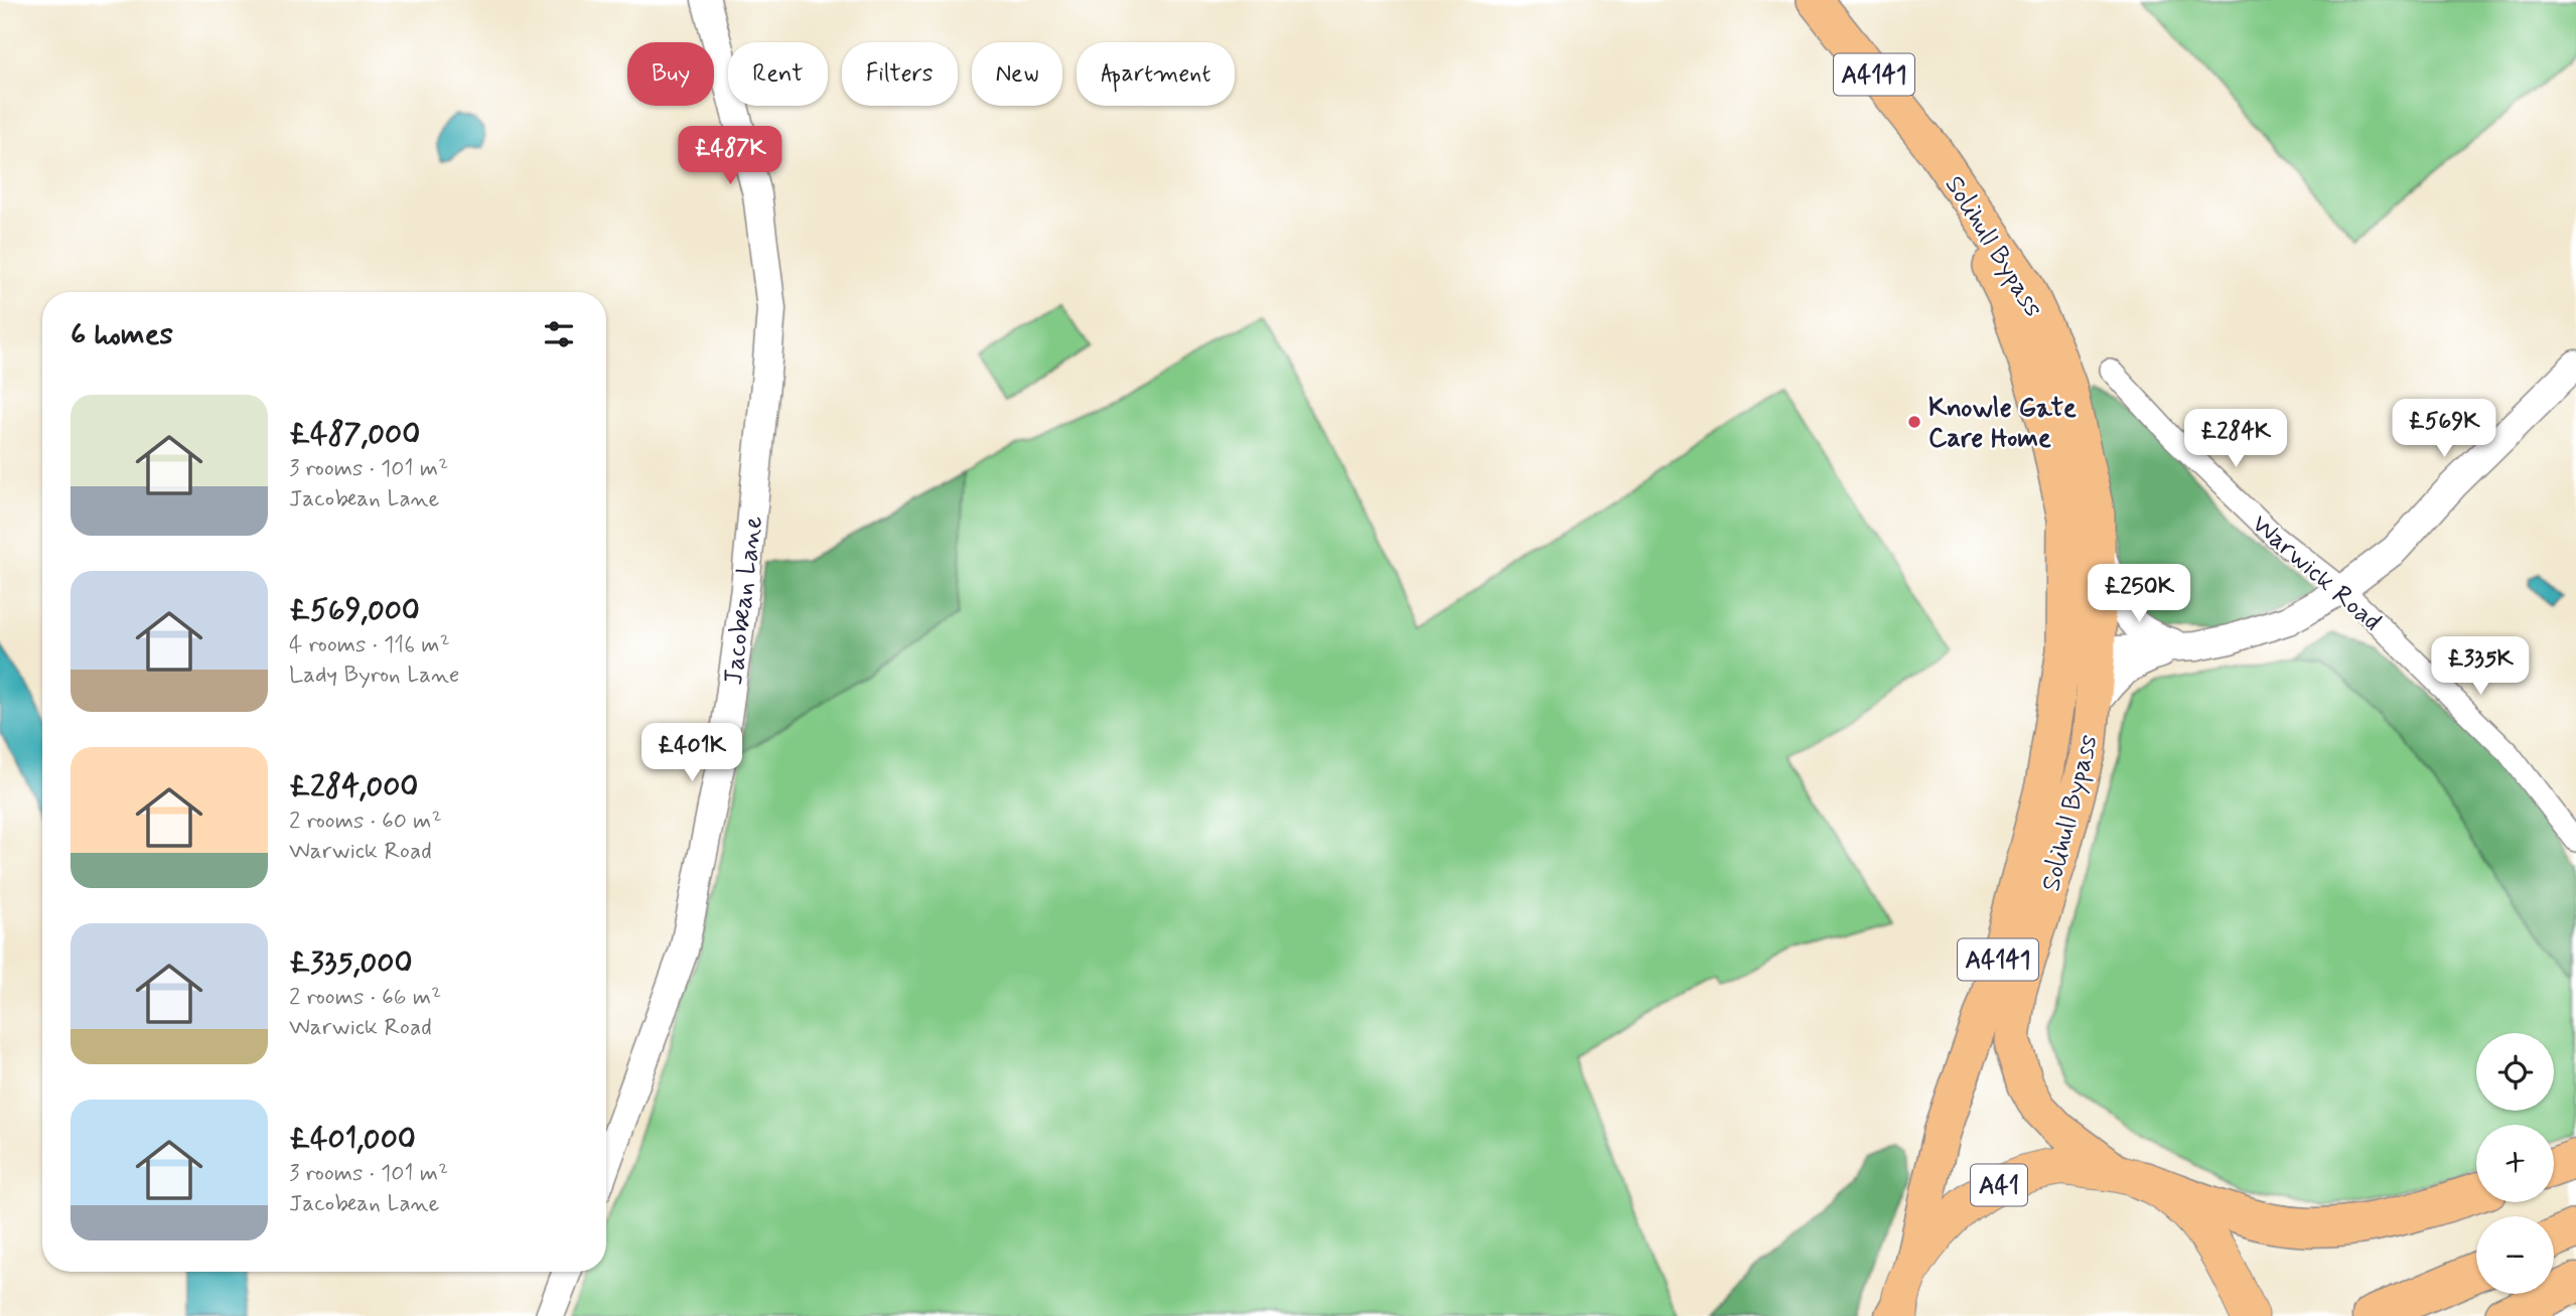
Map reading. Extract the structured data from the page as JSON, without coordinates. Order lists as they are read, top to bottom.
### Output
{
  "streets": {
    "highway": ["A41"],
    "main road": ["A4141", "Solihull Bypass"],
    "street": ["Warwick Road", "Jacobean Lane"]
  },
  "crossings": [
    ["A4141", "Solihull Bypass"],
    ["Solihull Bypass", "A41"]
  ],
  "places": ["Knowle Gate Care Home"],
  "page": {
    "chip": [
      "Buy",
      "Rent",
      "Filters",
      "New",
      "Apartment"
    ],
    "price": [
      "£487K",
      "£569K",
      "£284K",
      "£250K",
      "£335K",
      "£401K"
    ],
    "heading": "6 homes",
    "list": [
      {
        "name": "£487,000",
        "note": "3 rooms · 101 m² · Jacobean Lane"
      },
      {
        "name": "£569,000",
        "note": "4 rooms · 116 m² · Lady Byron Lane"
      },
      {
        "name": "£284,000",
        "note": "2 rooms · 60 m² · Warwick Road"
      },
      {
        "name": "£335,000",
        "note": "2 rooms · 66 m² · Warwick Road"
      },
      {
        "name": "£401,000",
        "note": "3 rooms · 101 m² · Jacobean Lane"
      }
    ],
    "map_buttons": ["+", "−"]
  }
}
